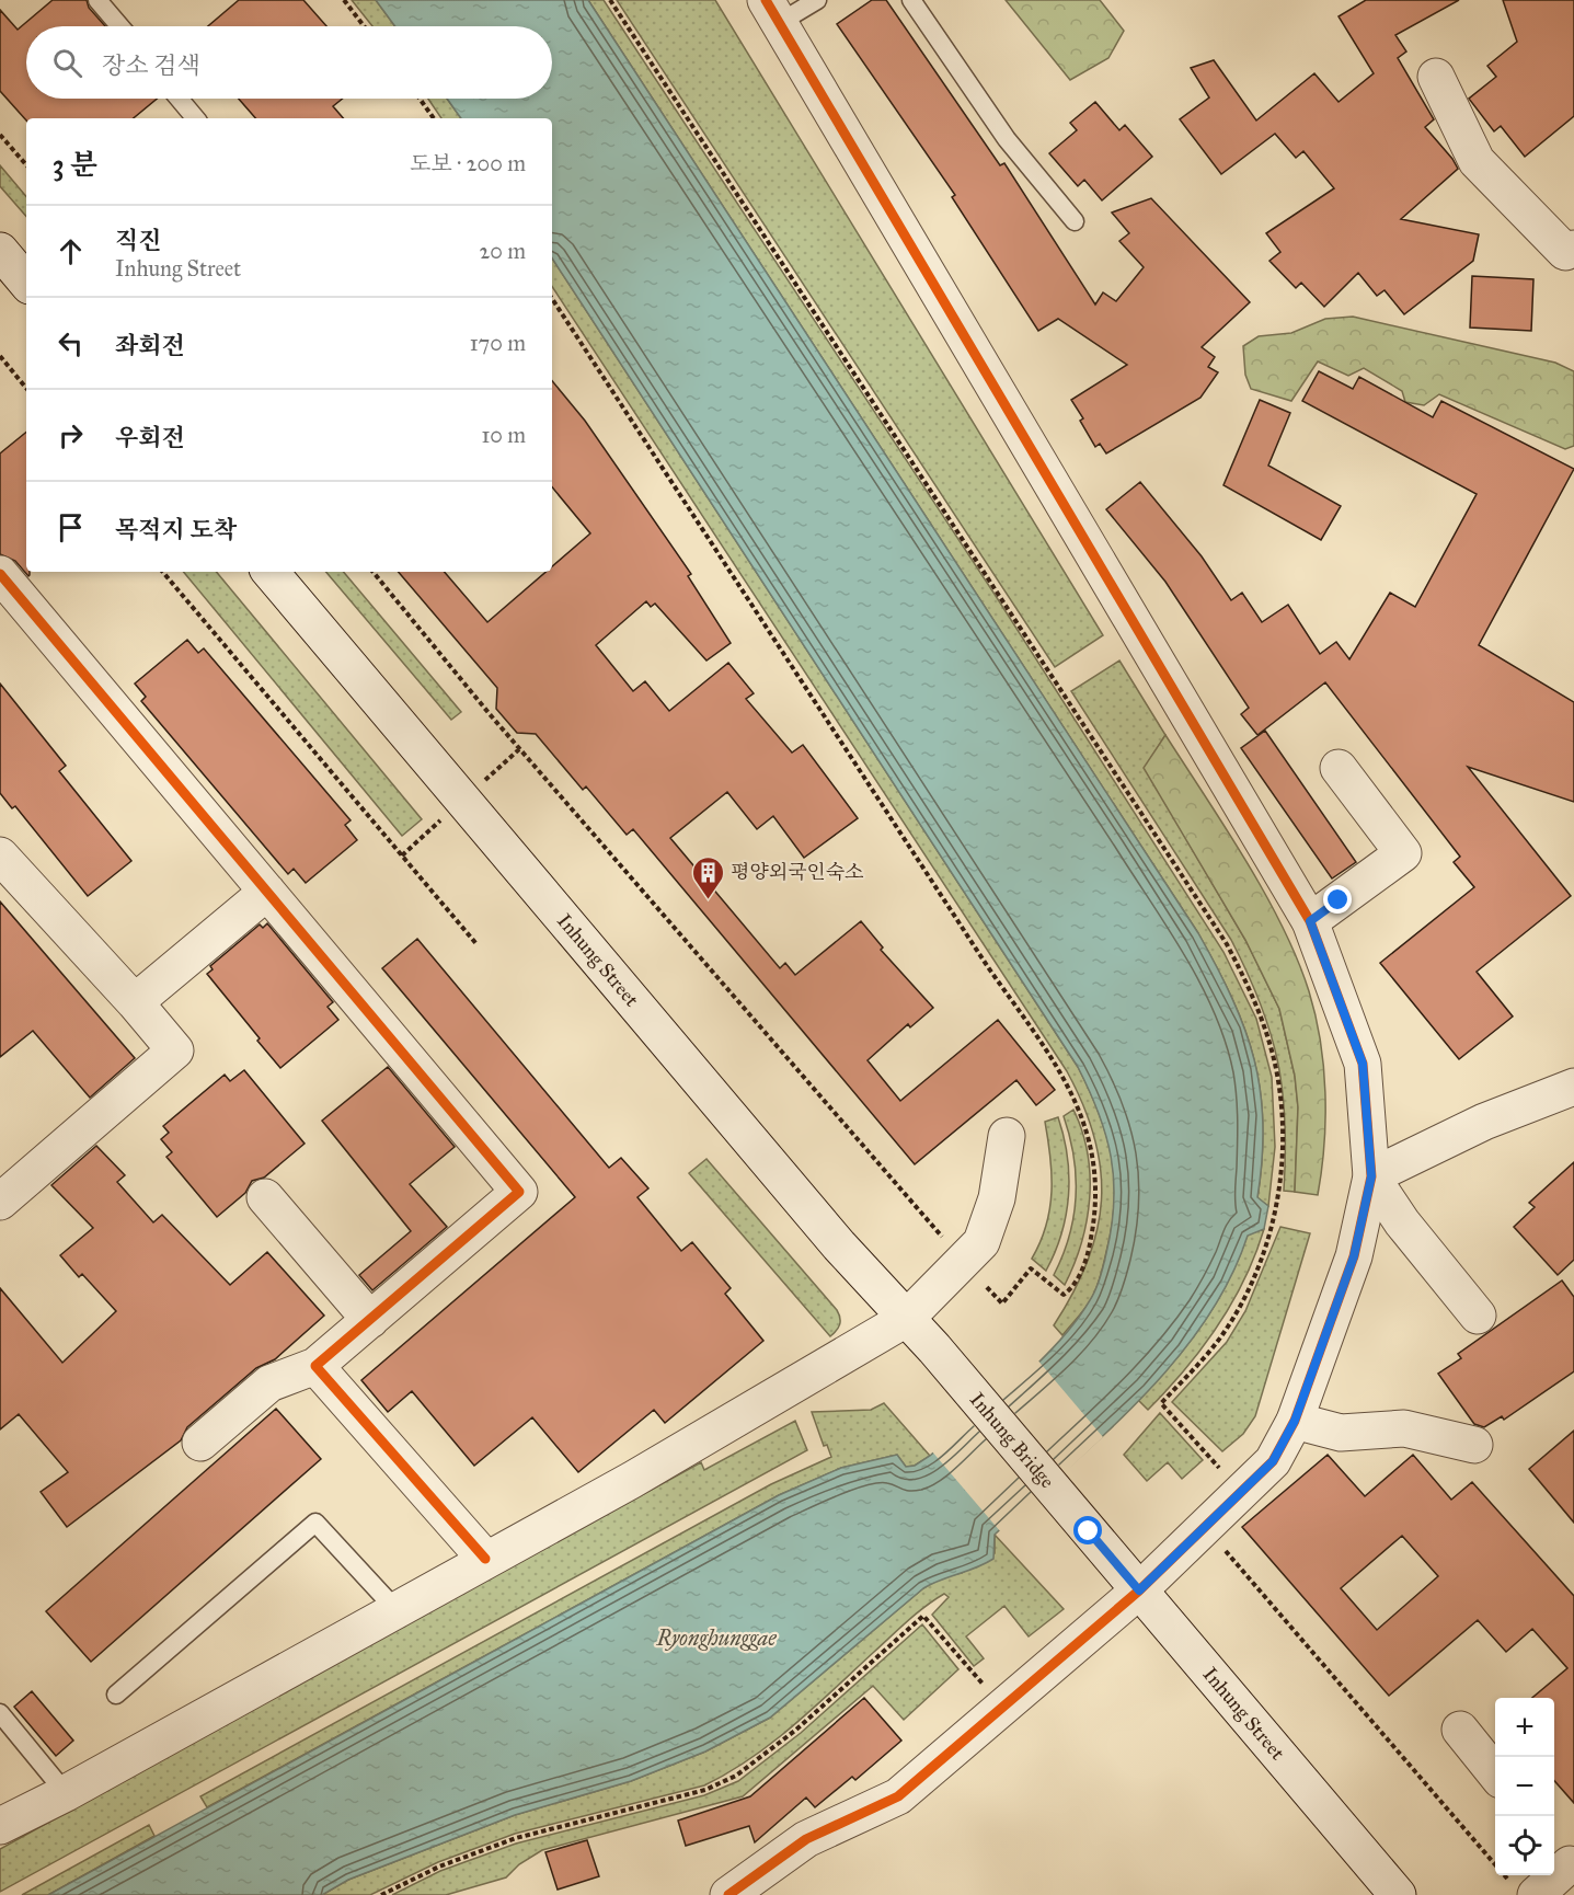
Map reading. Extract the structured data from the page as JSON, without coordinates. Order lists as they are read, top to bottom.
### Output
{
  "streets": {
    "street": ["Inhung Street", "Inhung Bridge"]
  },
  "crossings": [
    ["Inhung Street", "Inhung Bridge"]
  ],
  "water": ["Ryonghunggae"],
  "places": {
    "building": ["평양외국인숙소"]
  },
  "page": {
    "search": "장소 검색",
    "heading": ["3 분", "도보 · 200 m"],
    "list": [
      ["직진", "Inhung Street", "20 m"],
      ["좌회전", "170 m"],
      ["우회전", "10 m"],
      "목적지 도착"
    ],
    "map_buttons": ["+", "−"]
  }
}
